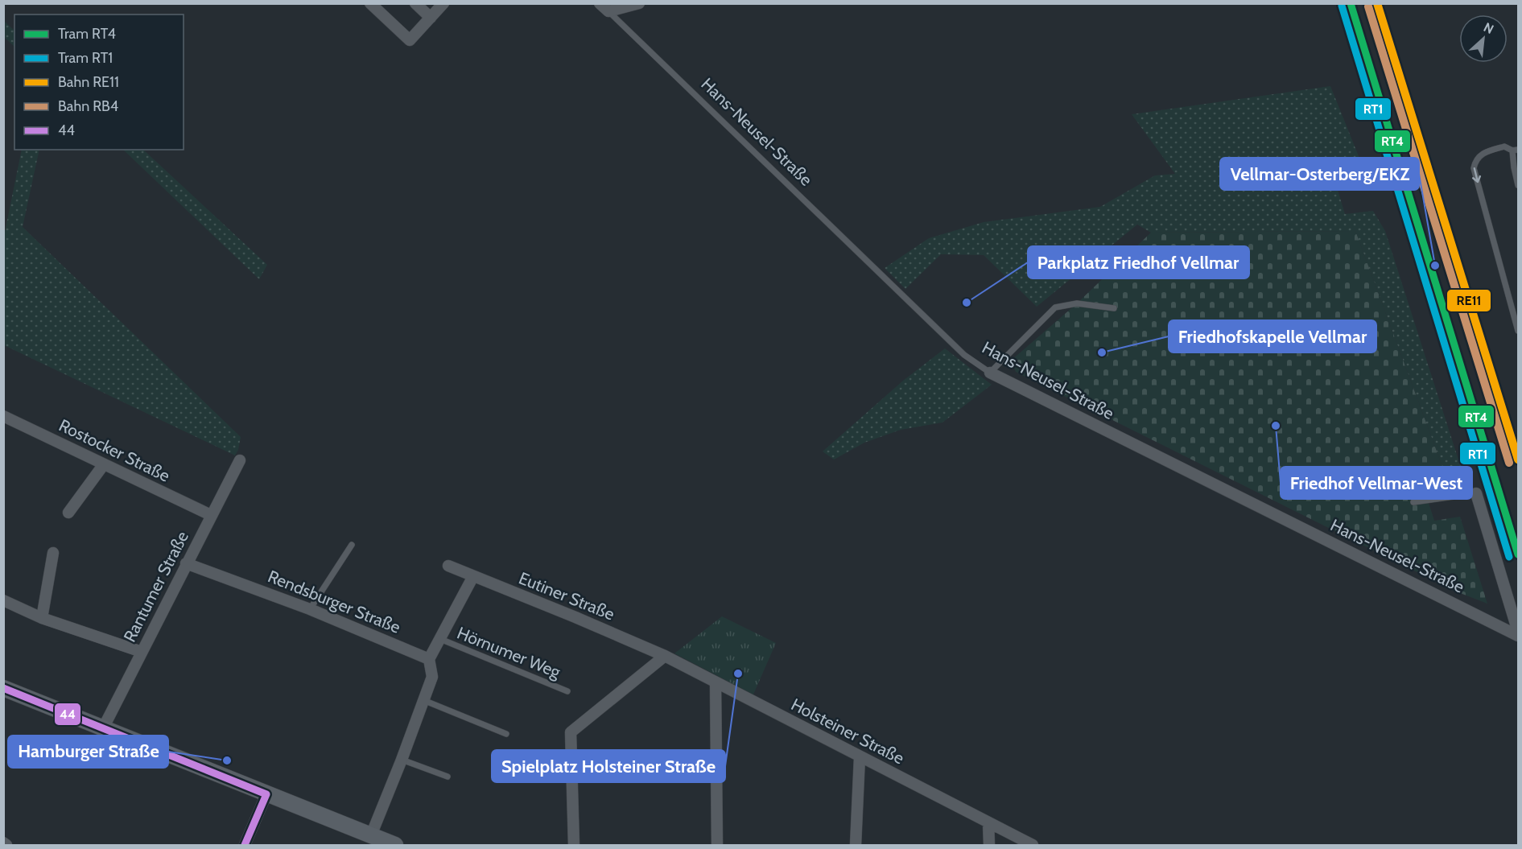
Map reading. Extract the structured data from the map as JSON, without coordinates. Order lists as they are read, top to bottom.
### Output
{
  "streets": {
    "street": [
      "Hans-Neusel-Straße",
      "Rostocker Straße",
      "Rantumer Straße",
      "Eutiner Straße",
      "Rendsburger Straße",
      "Holsteiner Straße"
    ],
    "lane": ["Hörnumer Weg"]
  },
  "crossings": [
    ["Rostocker Straße", "Rantumer Straße"],
    ["Rantumer Straße", "Rendsburger Straße"],
    ["Eutiner Straße", "Holsteiner Straße"]
  ],
  "places": [
    "Vellmar-Osterberg/EKZ",
    "Parkplatz Friedhof Vellmar",
    "Friedhofskapelle Vellmar",
    "Friedhof Vellmar-West",
    "Spielplatz Holsteiner Straße",
    "Hamburger Straße"
  ],
  "lines": [
    "tram line RT4",
    "rail line RE11",
    "tram line RT1",
    "rail line RB4",
    "transit line 44"
  ],
  "legend": [
    "Tram RT4",
    "Tram RT1",
    "Bahn RE11",
    "Bahn RB4",
    "44"
  ],
  "north": "top right"
}
